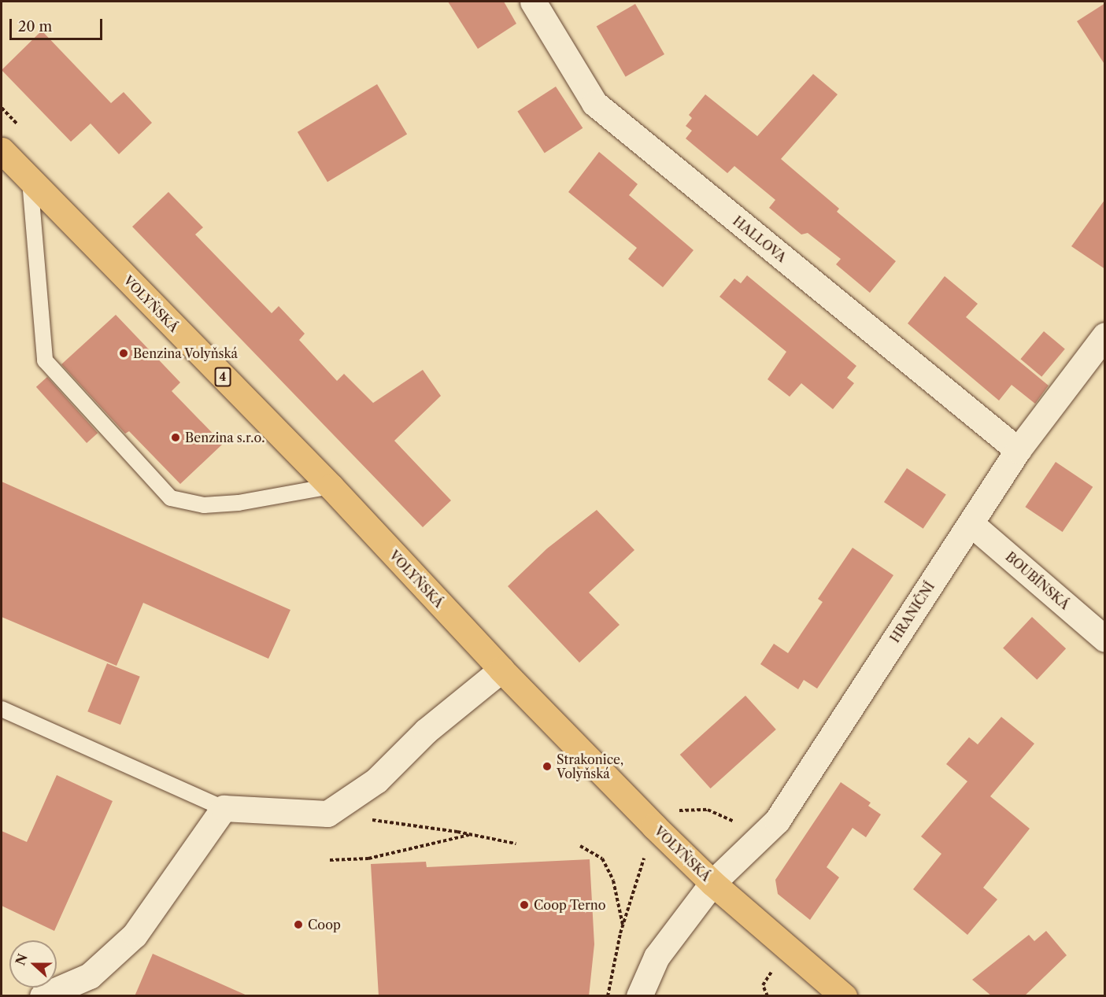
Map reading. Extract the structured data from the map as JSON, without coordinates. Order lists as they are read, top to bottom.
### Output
{
  "streets": {
    "main road": ["VOLYŇSKÁ", "4"],
    "street": ["HALLOVA", "BOUBÍNSKÁ", "HRANIČNÍ"]
  },
  "crossings": [
    ["HALLOVA", "HRANIČNÍ"],
    ["VOLYŇSKÁ", "HRANIČNÍ"],
    ["BOUBÍNSKÁ", "HRANIČNÍ"]
  ],
  "places": [
    "Benzina Volyňská",
    "Benzina s.r.o.",
    "Strakonice, Volyňská",
    "Coop Terno",
    "Coop"
  ],
  "scale_bar": "20 m",
  "north": "left"
}
